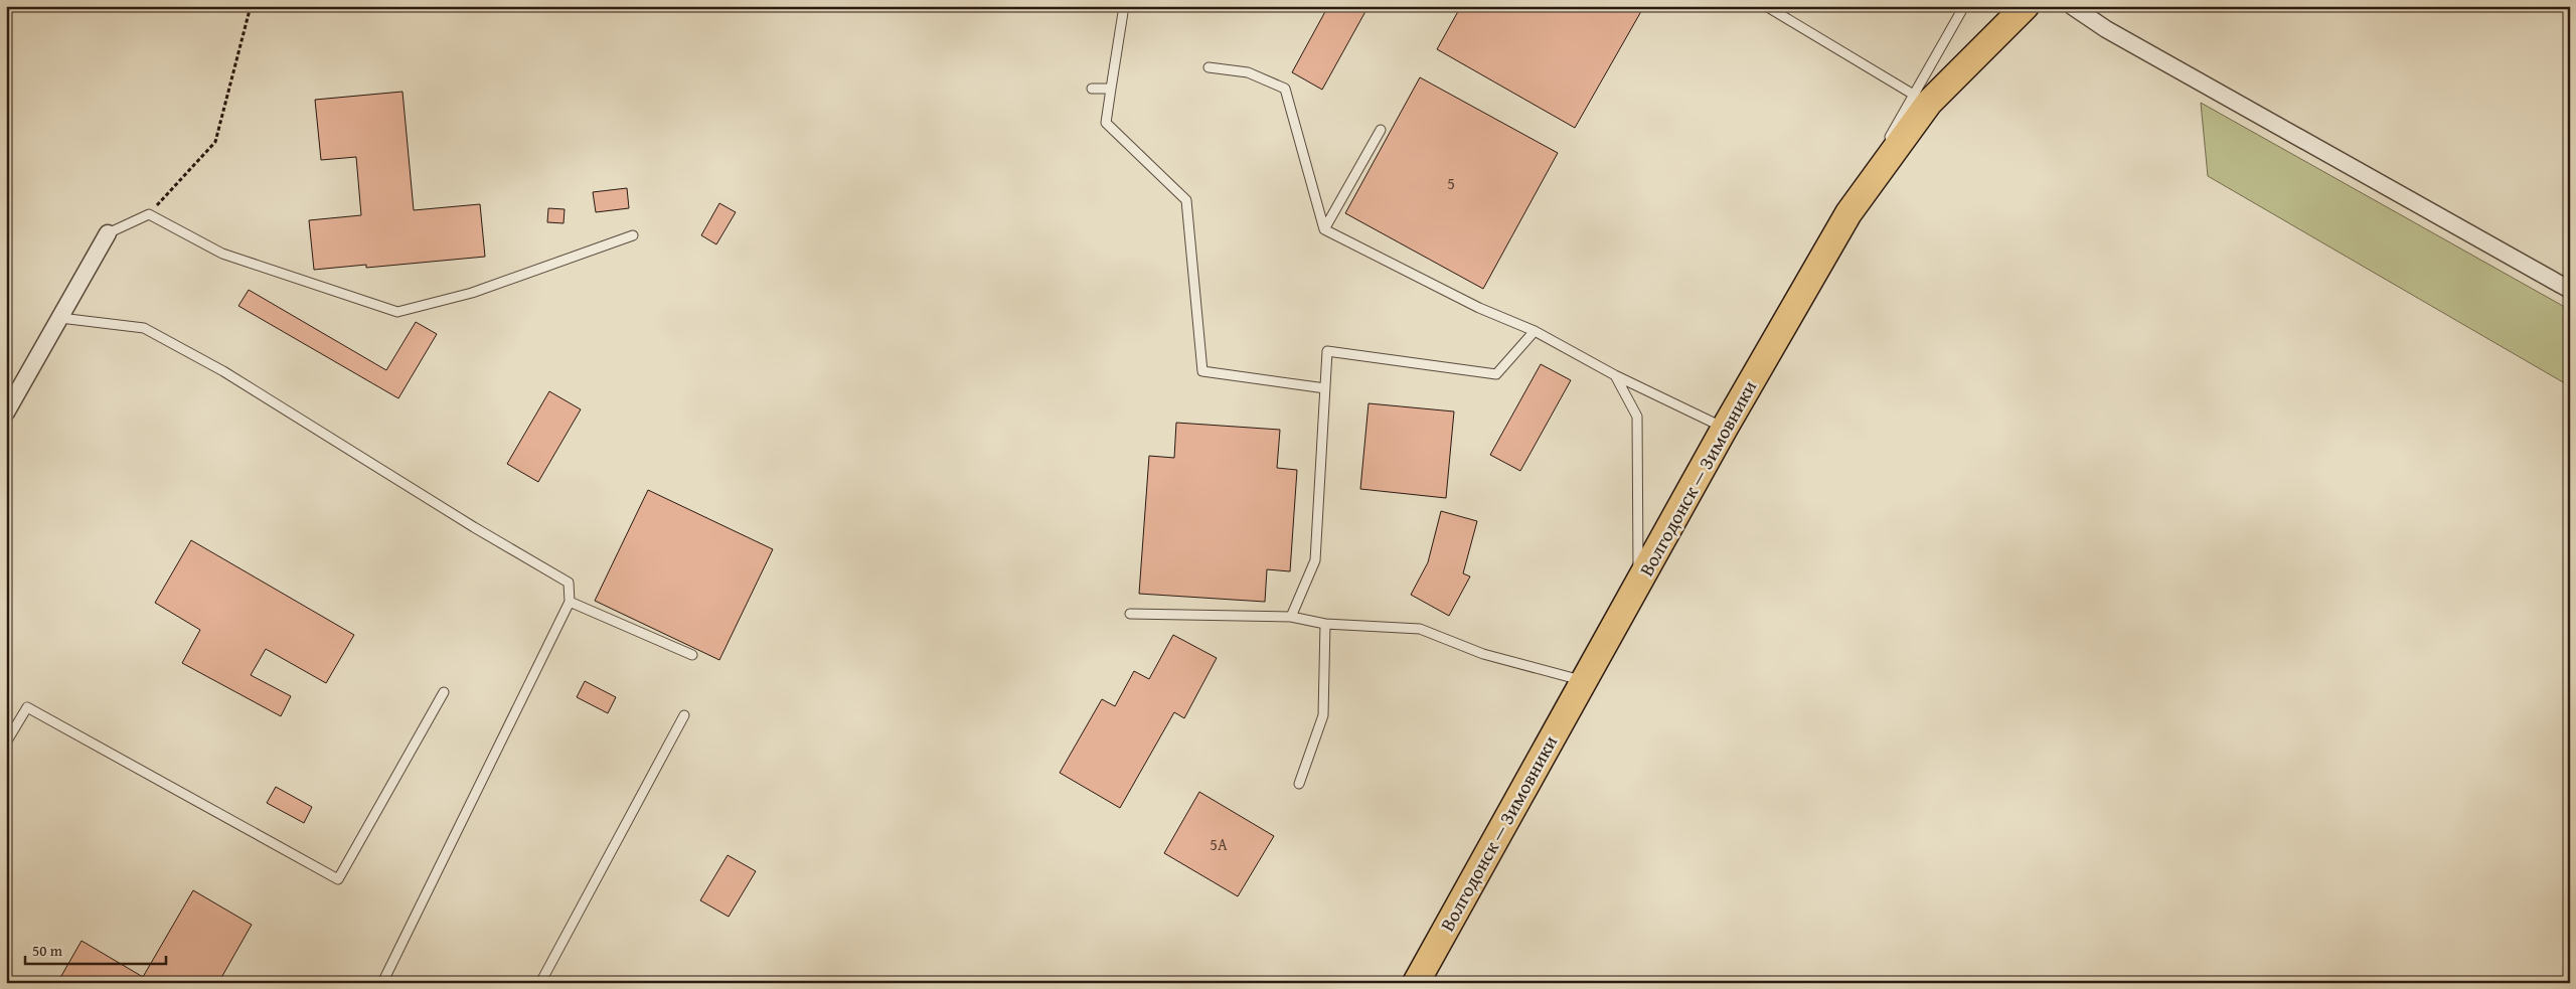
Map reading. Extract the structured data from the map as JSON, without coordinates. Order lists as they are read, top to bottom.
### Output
{
  "streets": {
    "main road": ["Волгодонск — Зимовники"]
  },
  "house_numbers": ["5", "5А"],
  "scale_bar": "50 m"
}
